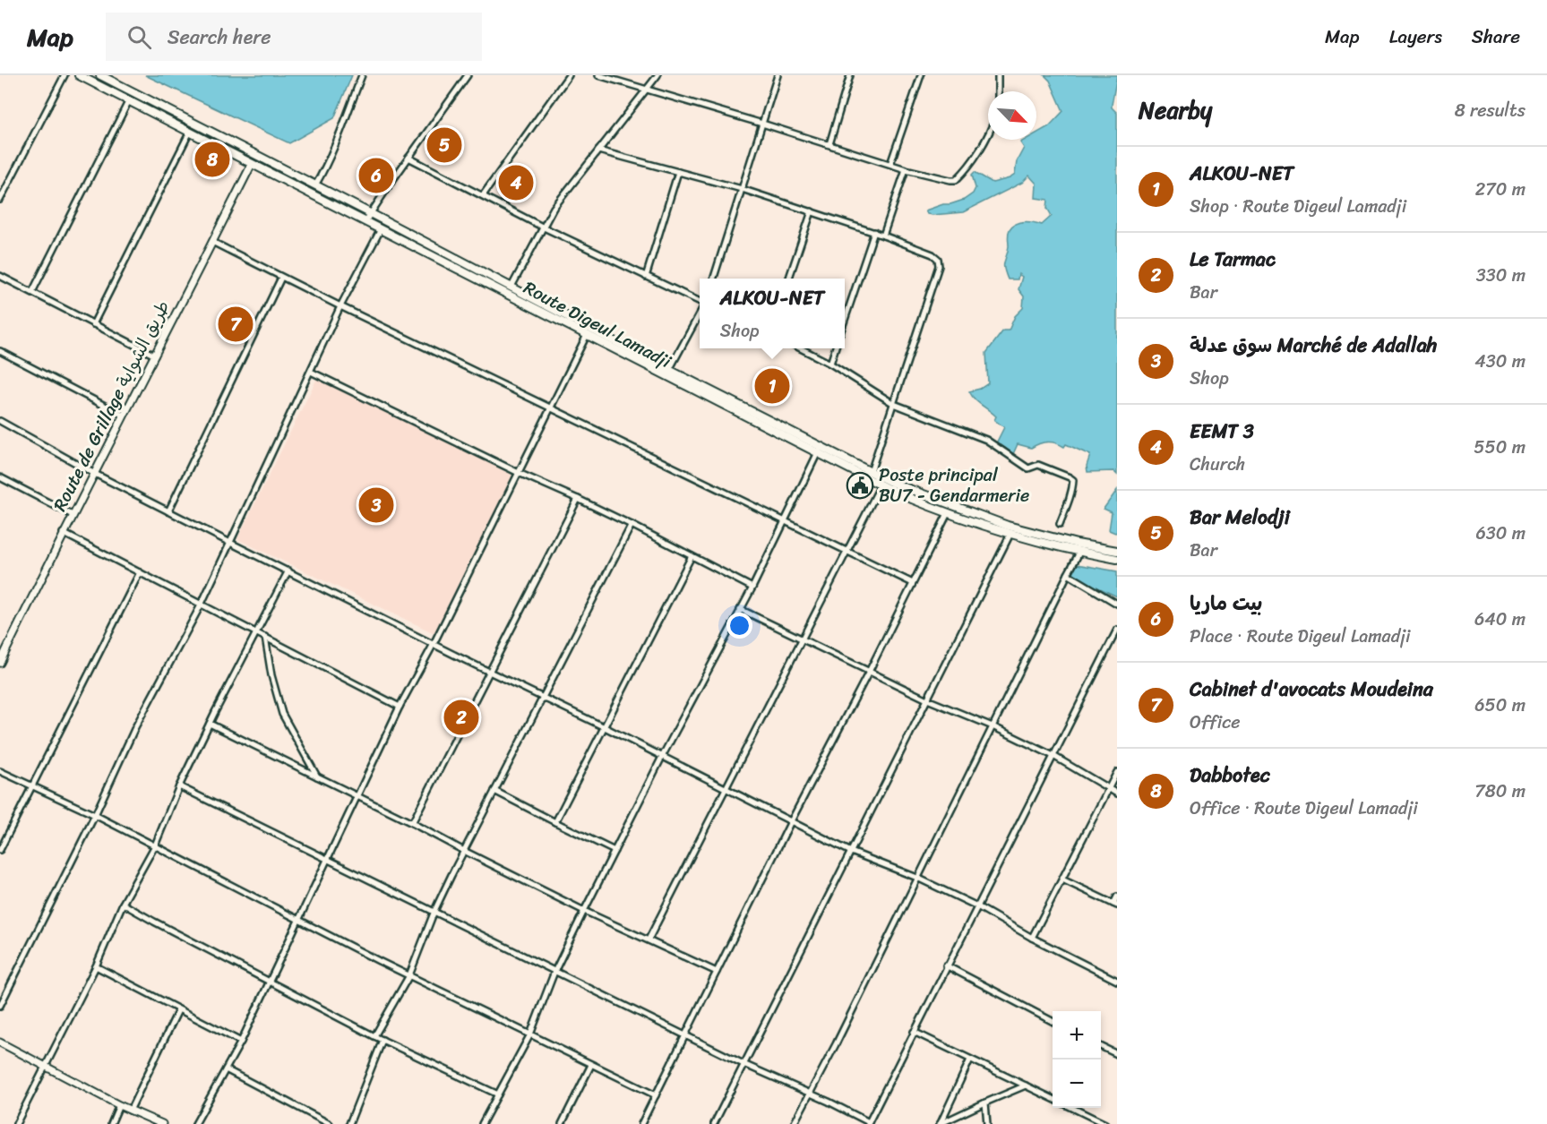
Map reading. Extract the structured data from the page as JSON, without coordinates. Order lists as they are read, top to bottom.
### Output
{
  "streets": {
    "main road": ["Route Digeul Lamadji"],
    "street": ["Route de Grillage طريق الشواية"]
  },
  "crossings": [
    ["Route Digeul Lamadji", "Route de Grillage طريق الشواية"]
  ],
  "places": {
    "public building": ["Poste principal BU7 - Gendarmerie"]
  },
  "north": "bottom right",
  "page": {
    "header": "Map",
    "search": "Search here",
    "nav": ["Map", "Layers", "Share"],
    "heading": ["Nearby", "8 results"],
    "pins": [
      "5",
      "8",
      "6",
      "4",
      "7",
      "1",
      "3",
      "2"
    ],
    "list": [
      {
        "mark": "1",
        "name": "ALKOU-NET",
        "note": "Shop · Route Digeul Lamadji",
        "value": "270 m"
      },
      {
        "mark": "2",
        "name": "Le Tarmac",
        "note": "Bar",
        "value": "330 m"
      },
      {
        "mark": "3",
        "name": "سوق عدلة Marché de Adallah",
        "note": "Shop",
        "value": "430 m"
      },
      {
        "mark": "4",
        "name": "EEMT 3",
        "note": "Church",
        "value": "550 m"
      },
      {
        "mark": "5",
        "name": "Bar Melodji",
        "note": "Bar",
        "value": "630 m"
      },
      {
        "mark": "6",
        "name": "بيت ماريا",
        "note": "Place · Route Digeul Lamadji",
        "value": "640 m"
      },
      {
        "mark": "7",
        "name": "Cabinet d'avocats Moudeina",
        "note": "Office",
        "value": "650 m"
      },
      {
        "mark": "8",
        "name": "Dabbotec",
        "note": "Office · Route Digeul Lamadji",
        "value": "780 m"
      }
    ],
    "popup": ["ALKOU-NET", "Shop"],
    "map_buttons": ["+", "−"]
  }
}
